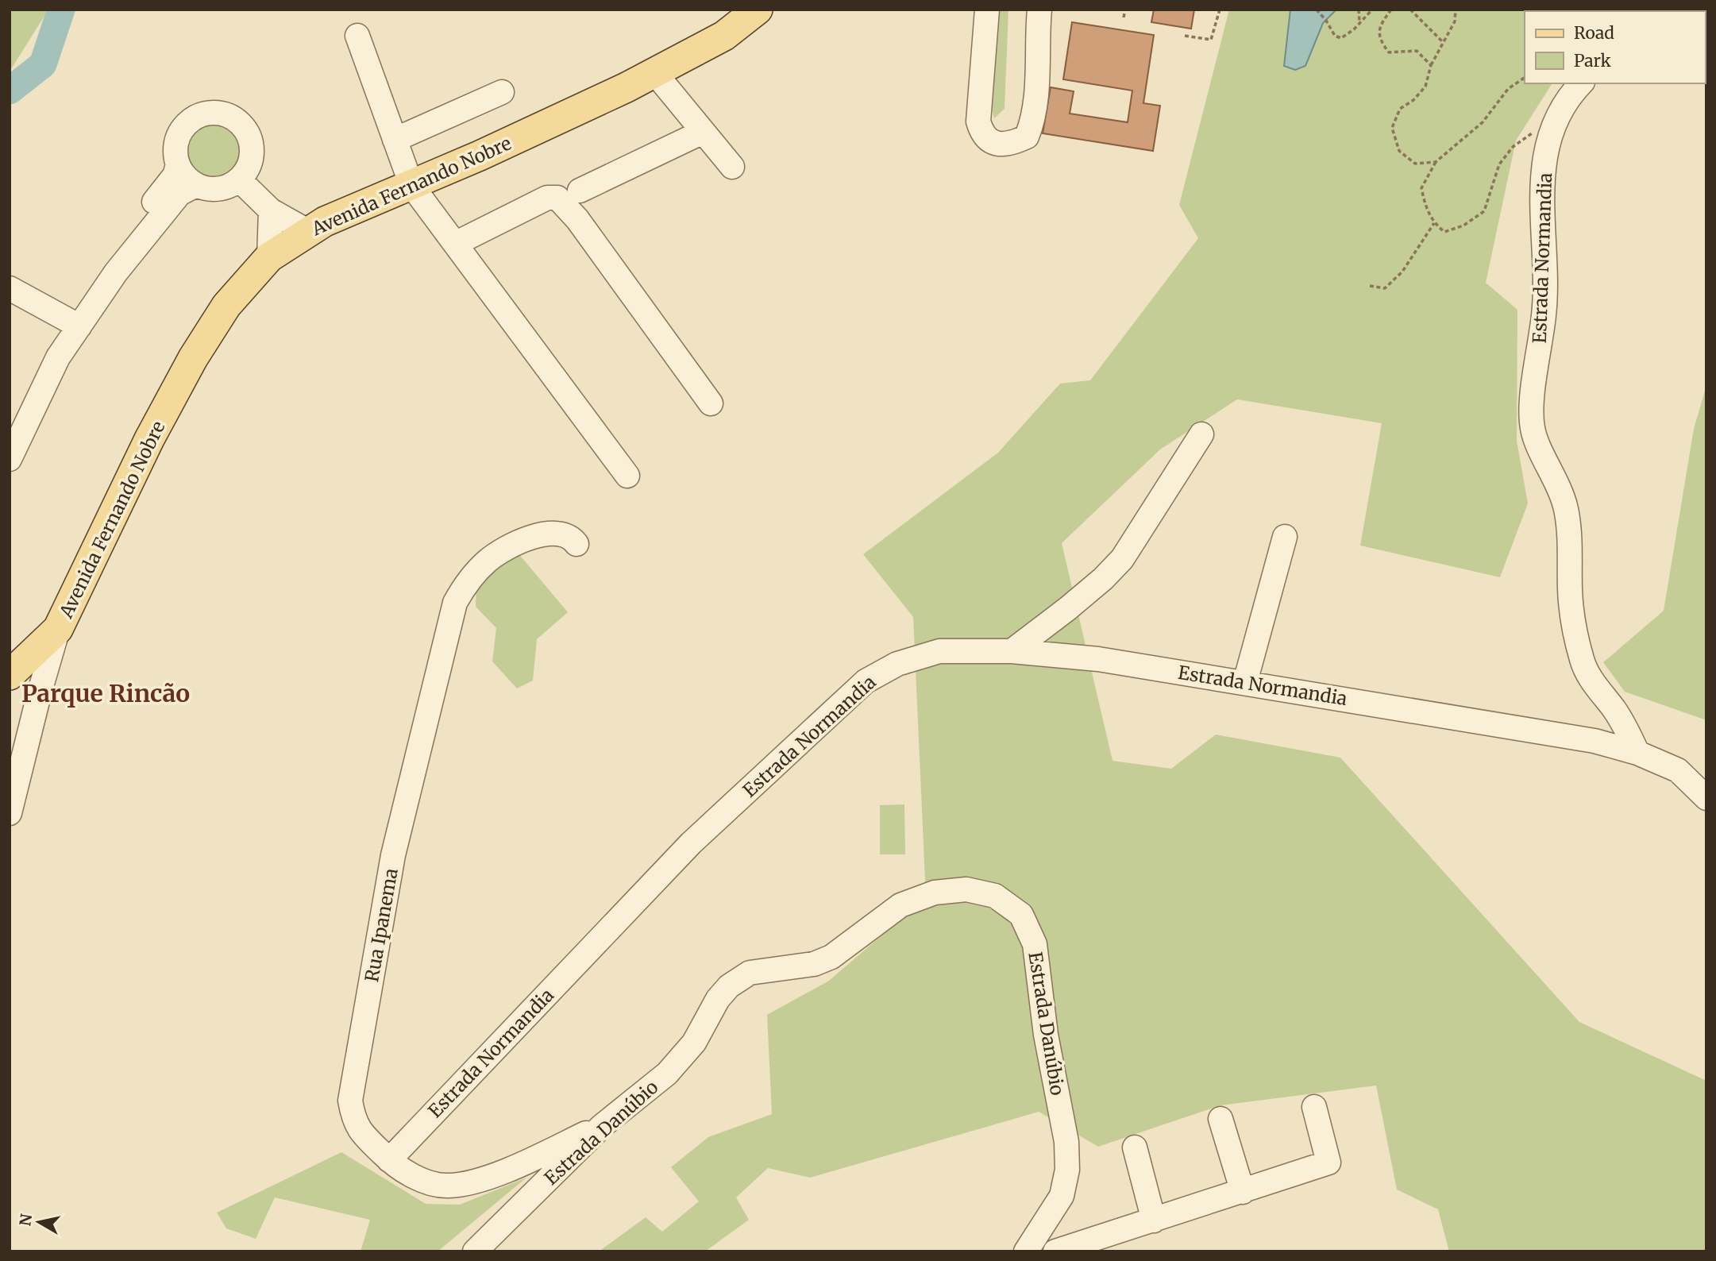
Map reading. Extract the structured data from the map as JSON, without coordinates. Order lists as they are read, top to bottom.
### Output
{
  "streets": {
    "main road": ["Avenida Fernando Nobre"],
    "street": ["Estrada Normandia", "Rua Ipanema", "Estrada Danúbio"]
  },
  "crossings": [
    ["Estrada Normandia", "Rua Ipanema"],
    ["Rua Ipanema", "Estrada Danúbio"]
  ],
  "districts": ["Parque Rincão"],
  "legend": ["Road", "Park"],
  "north": "left"
}
